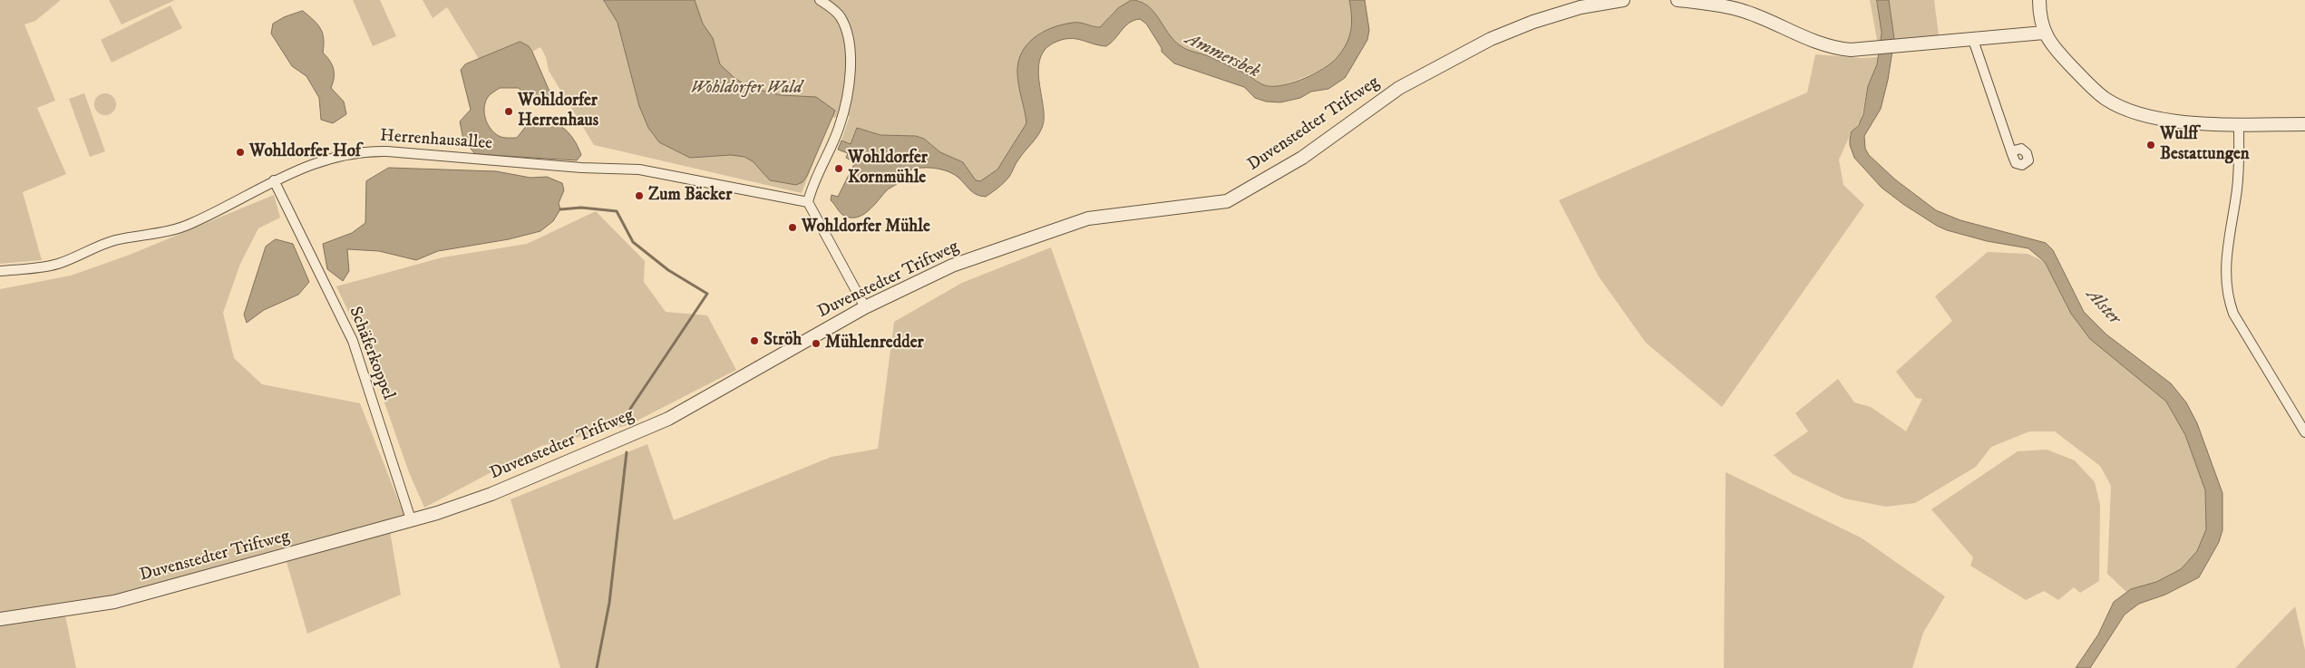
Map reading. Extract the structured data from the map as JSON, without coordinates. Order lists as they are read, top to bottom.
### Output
{
  "streets": {
    "street": ["Duvenstedter Triftweg", "Herrenhausallee", "Schäferkoppel"]
  },
  "crossings": [
    ["Duvenstedter Triftweg", "Schäferkoppel"],
    ["Herrenhausallee", "Schäferkoppel"]
  ],
  "water": ["Ammersbek", "Alster"],
  "parks": ["Wohldorfer Wald"],
  "places": [
    "Wohldorfer Herrenhaus",
    "Wulff Bestattungen",
    "Wohldorfer Hof",
    "Wohldorfer Kornmühle",
    "Zum Bäcker",
    "Wohldorfer Mühle",
    "Ströh",
    "Mühlenredder"
  ]
}
